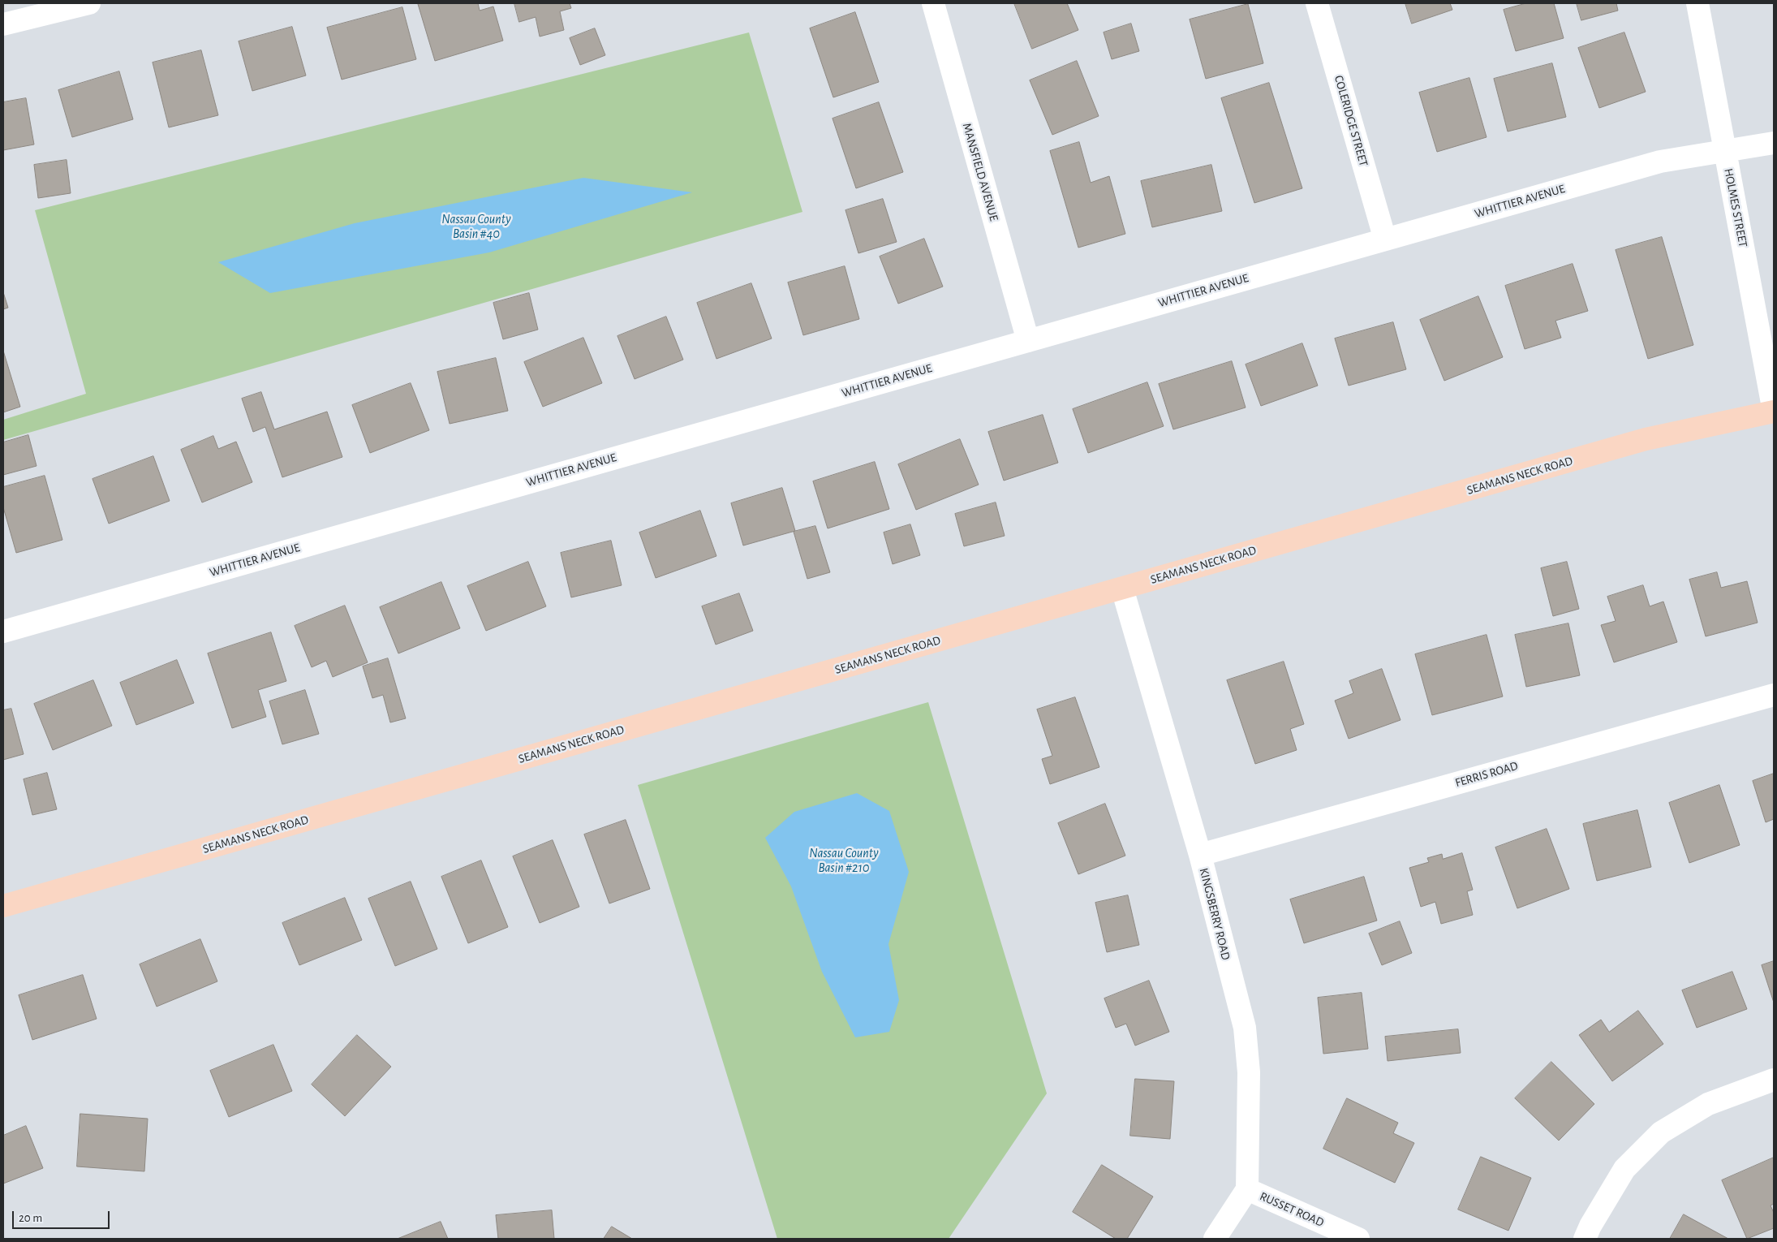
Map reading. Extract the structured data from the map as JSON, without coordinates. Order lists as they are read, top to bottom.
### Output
{
  "streets": {
    "main road": ["SEAMANS NECK ROAD"],
    "street": [
      "COLERIDGE STREET",
      "MANSFIELD AVENUE",
      "WHITTIER AVENUE",
      "HOLMES STREET",
      "FERRIS ROAD",
      "KINGSBERRY ROAD",
      "RUSSET ROAD"
    ]
  },
  "crossings": [
    ["COLERIDGE STREET", "WHITTIER AVENUE"],
    ["MANSFIELD AVENUE", "WHITTIER AVENUE"],
    ["WHITTIER AVENUE", "HOLMES STREET"],
    ["HOLMES STREET", "SEAMANS NECK ROAD"],
    ["SEAMANS NECK ROAD", "KINGSBERRY ROAD"],
    ["FERRIS ROAD", "KINGSBERRY ROAD"],
    ["KINGSBERRY ROAD", "RUSSET ROAD"]
  ],
  "water": ["Nassau County Basin #40", "Nassau County Basin #210"],
  "scale_bar": "20 m"
}
